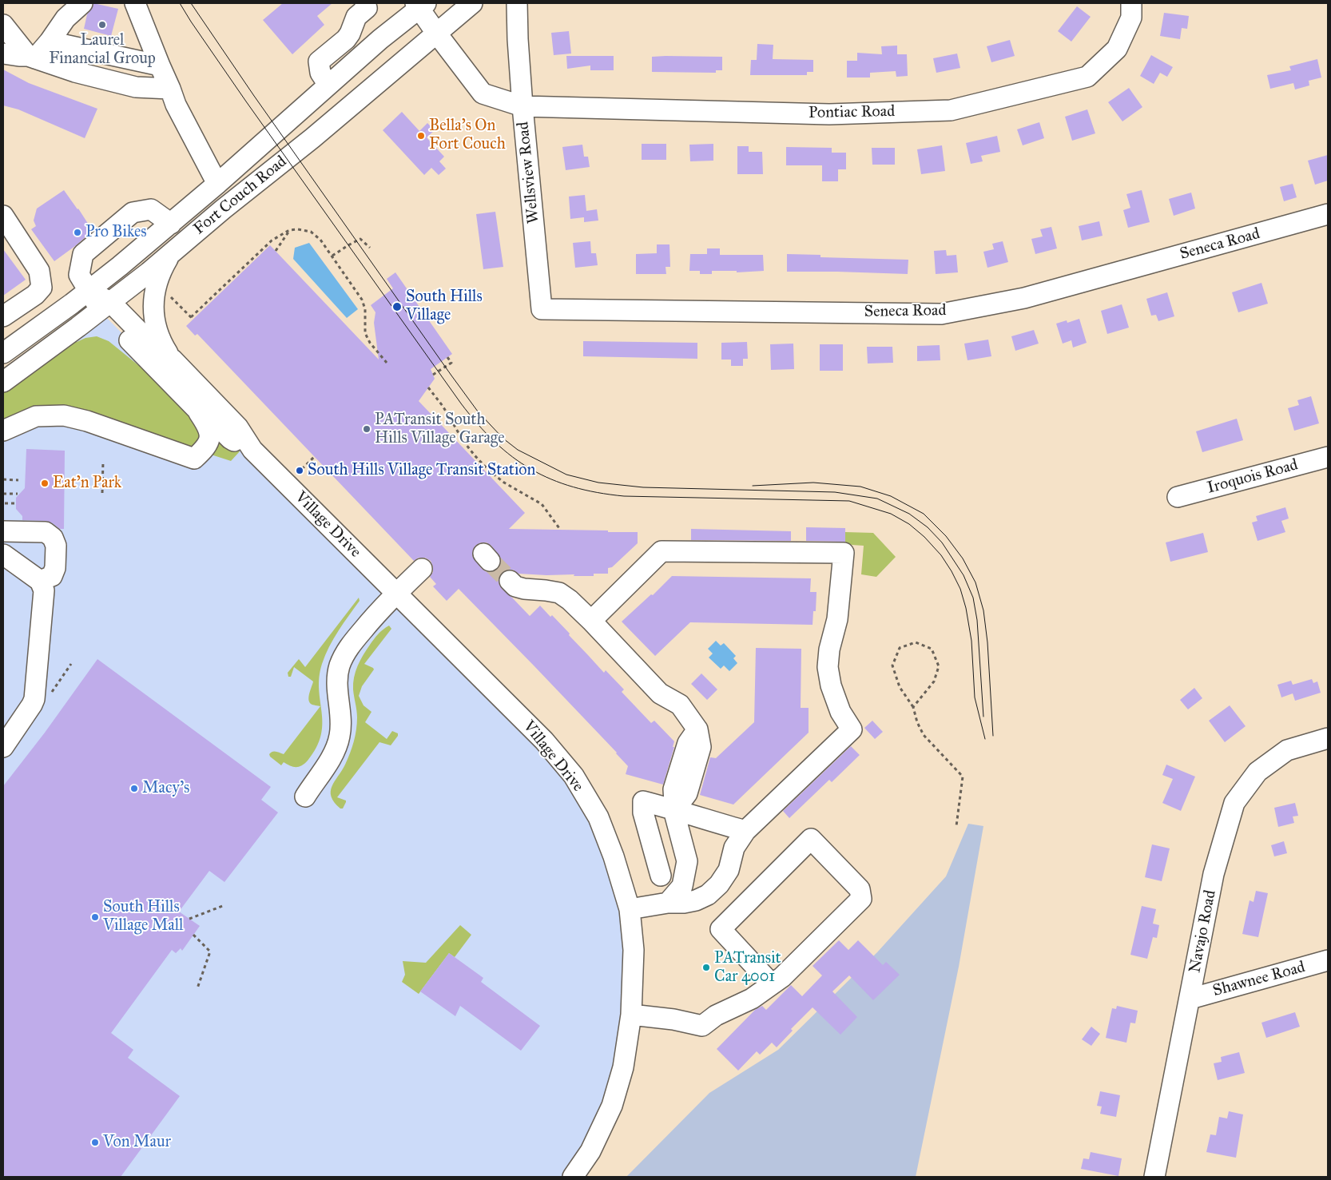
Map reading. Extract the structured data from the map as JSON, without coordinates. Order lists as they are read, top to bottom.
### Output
{
  "streets": {
    "street": [
      "Pontiac Road",
      "Wellsview Road",
      "Fort Couch Road",
      "Seneca Road",
      "Iroquois Road",
      "Village Drive",
      "Navajo Road",
      "Shawnee Road"
    ]
  },
  "crossings": [
    ["Pontiac Road", "Wellsview Road"],
    ["Wellsview Road", "Fort Couch Road"],
    ["Wellsview Road", "Seneca Road"],
    ["Fort Couch Road", "Village Drive"],
    ["Navajo Road", "Shawnee Road"]
  ],
  "places": [
    "Laurel Financial Group",
    "Bella's On Fort Couch",
    "Pro Bikes",
    "South Hills Village",
    "PATransit South Hills Village Garage",
    "South Hills Village Transit Station",
    "Eat'n Park",
    "Macy's",
    "South Hills Village Mall",
    "PATransit Car 4001",
    "Von Maur"
  ]
}
